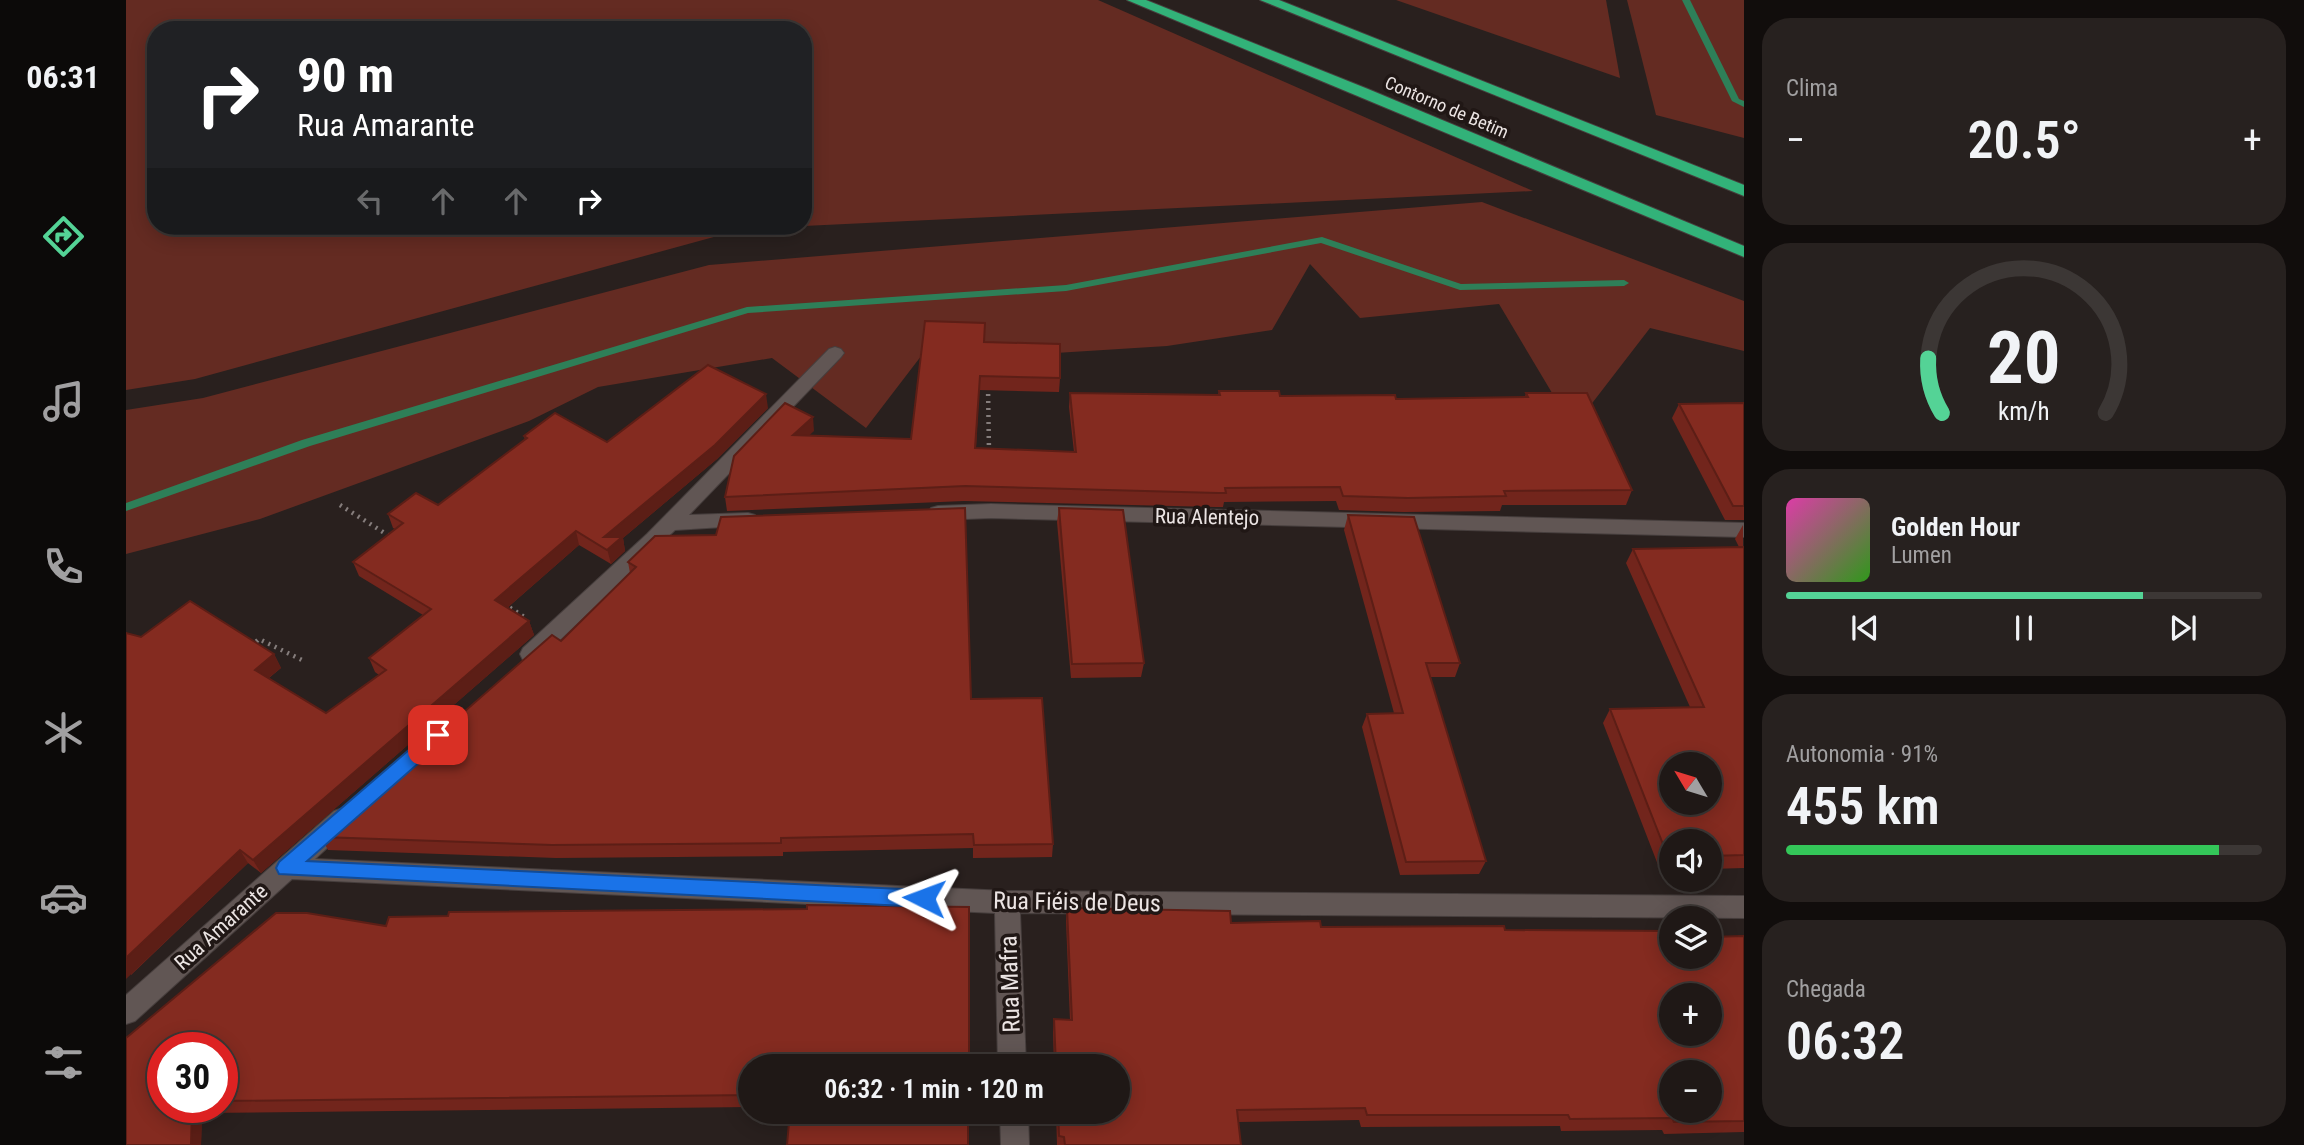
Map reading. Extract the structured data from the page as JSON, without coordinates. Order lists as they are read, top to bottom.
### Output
{
  "streets": {
    "highway": ["Contorno de Betim"],
    "street": [
      "Rua Alentejo",
      "Rua Fiéis de Deus",
      "Rua Amarante",
      "Rua Mafra"
    ]
  },
  "crossings": [
    ["Rua Fiéis de Deus", "Rua Amarante"],
    ["Rua Fiéis de Deus", "Rua Mafra"]
  ],
  "north": "top left",
  "page": {
    "tabs": "06:31",
    "tile": [
      "Clima",
      ["Autonomia · 91%", "455 km"],
      ["Chegada", "06:32"]
    ],
    "turn": ["90 m", "Rua Amarante"],
    "heat": ["−", "20.5°", "+"],
    "song": ["Golden Hour", "Lumen"],
    "map_buttons": ["+", "−"],
    "limit": "30",
    "trip": "06:32 · 1 min · 120 m",
    "gauge": ["20", "km/h"]
  }
}
